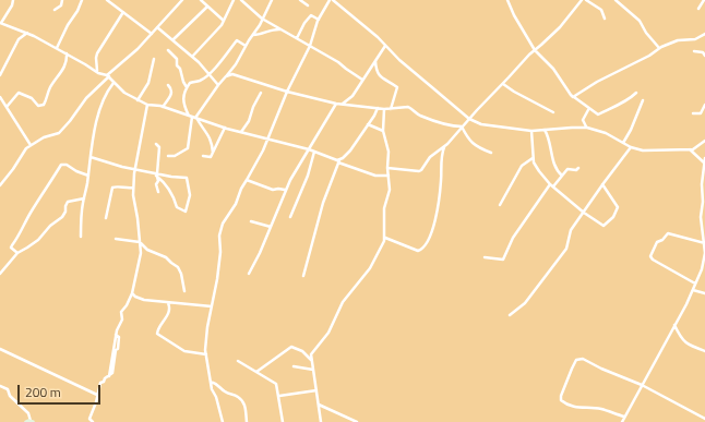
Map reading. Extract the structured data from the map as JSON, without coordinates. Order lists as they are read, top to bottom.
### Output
{
  "scale_bar": "200 m"
}
